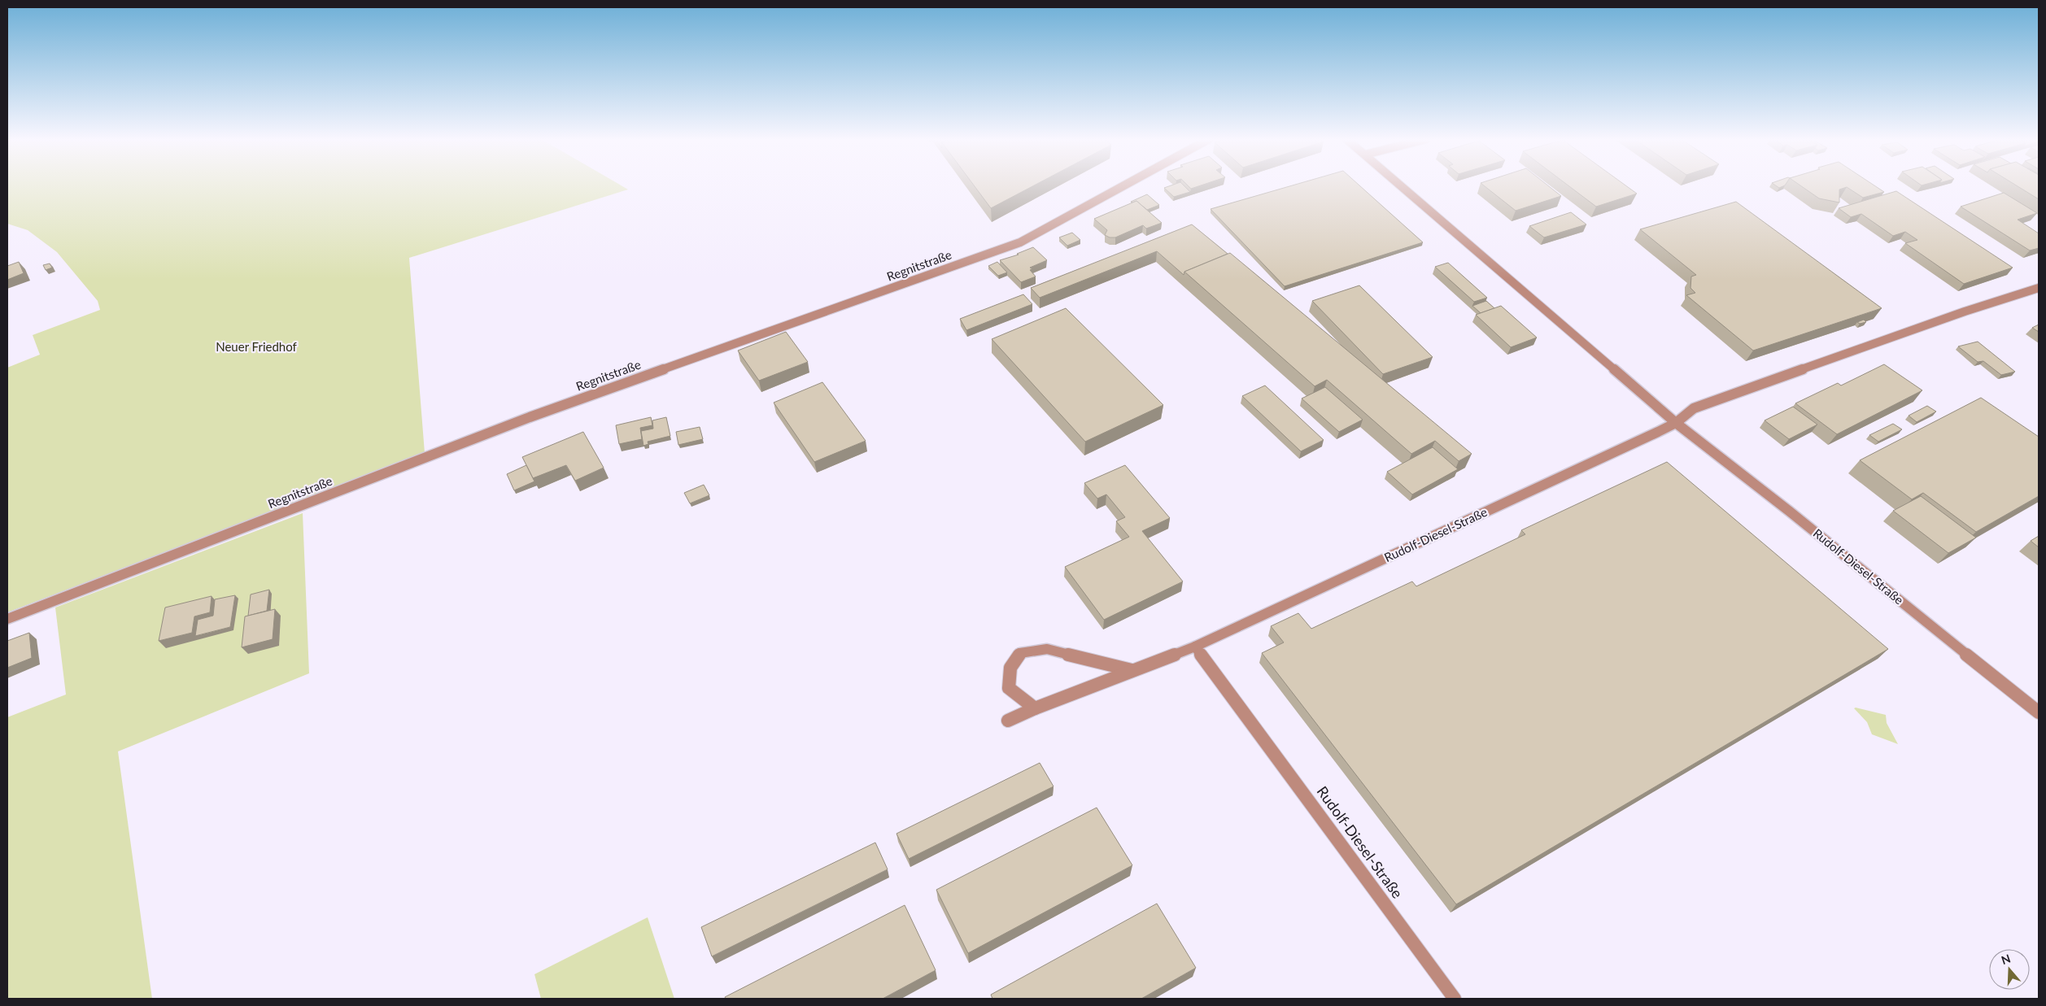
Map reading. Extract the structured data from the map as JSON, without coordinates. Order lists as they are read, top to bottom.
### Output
{
  "streets": {
    "street": ["Regnitstraße", "Rudolf-Diesel-Straße"]
  },
  "parks": ["Neuer Friedhof"],
  "north": "top"
}
